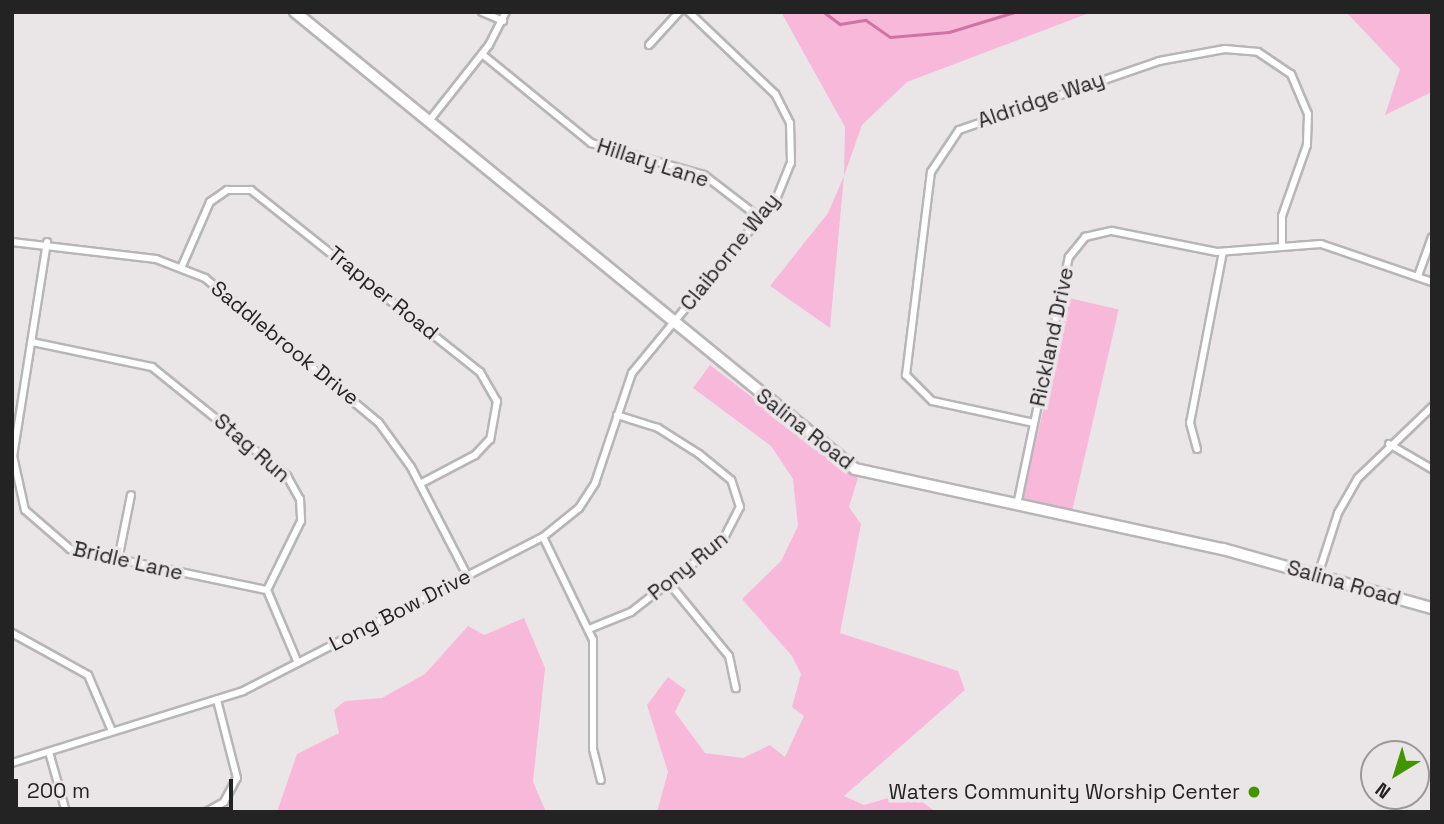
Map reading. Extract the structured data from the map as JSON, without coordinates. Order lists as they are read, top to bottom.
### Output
{
  "streets": {
    "street": [
      "Aldridge Way",
      "Hillary Lane",
      "Claiborne Way",
      "Trapper Road",
      "Rickland Drive",
      "Saddlebrook Drive",
      "Salina Road",
      "Stag Run",
      "Bridle Lane",
      "Pony Run",
      "Long Bow Drive"
    ]
  },
  "crossings": [
    ["Aldridge Way", "Rickland Drive"],
    ["Hillary Lane", "Claiborne Way"],
    ["Claiborne Way", "Salina Road"],
    ["Claiborne Way", "Long Bow Drive"],
    ["Trapper Road", "Saddlebrook Drive"],
    ["Rickland Drive", "Salina Road"],
    ["Saddlebrook Drive", "Bridle Lane"],
    ["Saddlebrook Drive", "Long Bow Drive"],
    ["Salina Road", "Long Bow Drive"],
    ["Stag Run", "Bridle Lane"],
    ["Pony Run", "Long Bow Drive"]
  ],
  "places": ["Waters Community Worship Center"],
  "scale_bar": "200 m",
  "north": "bottom left"
}
